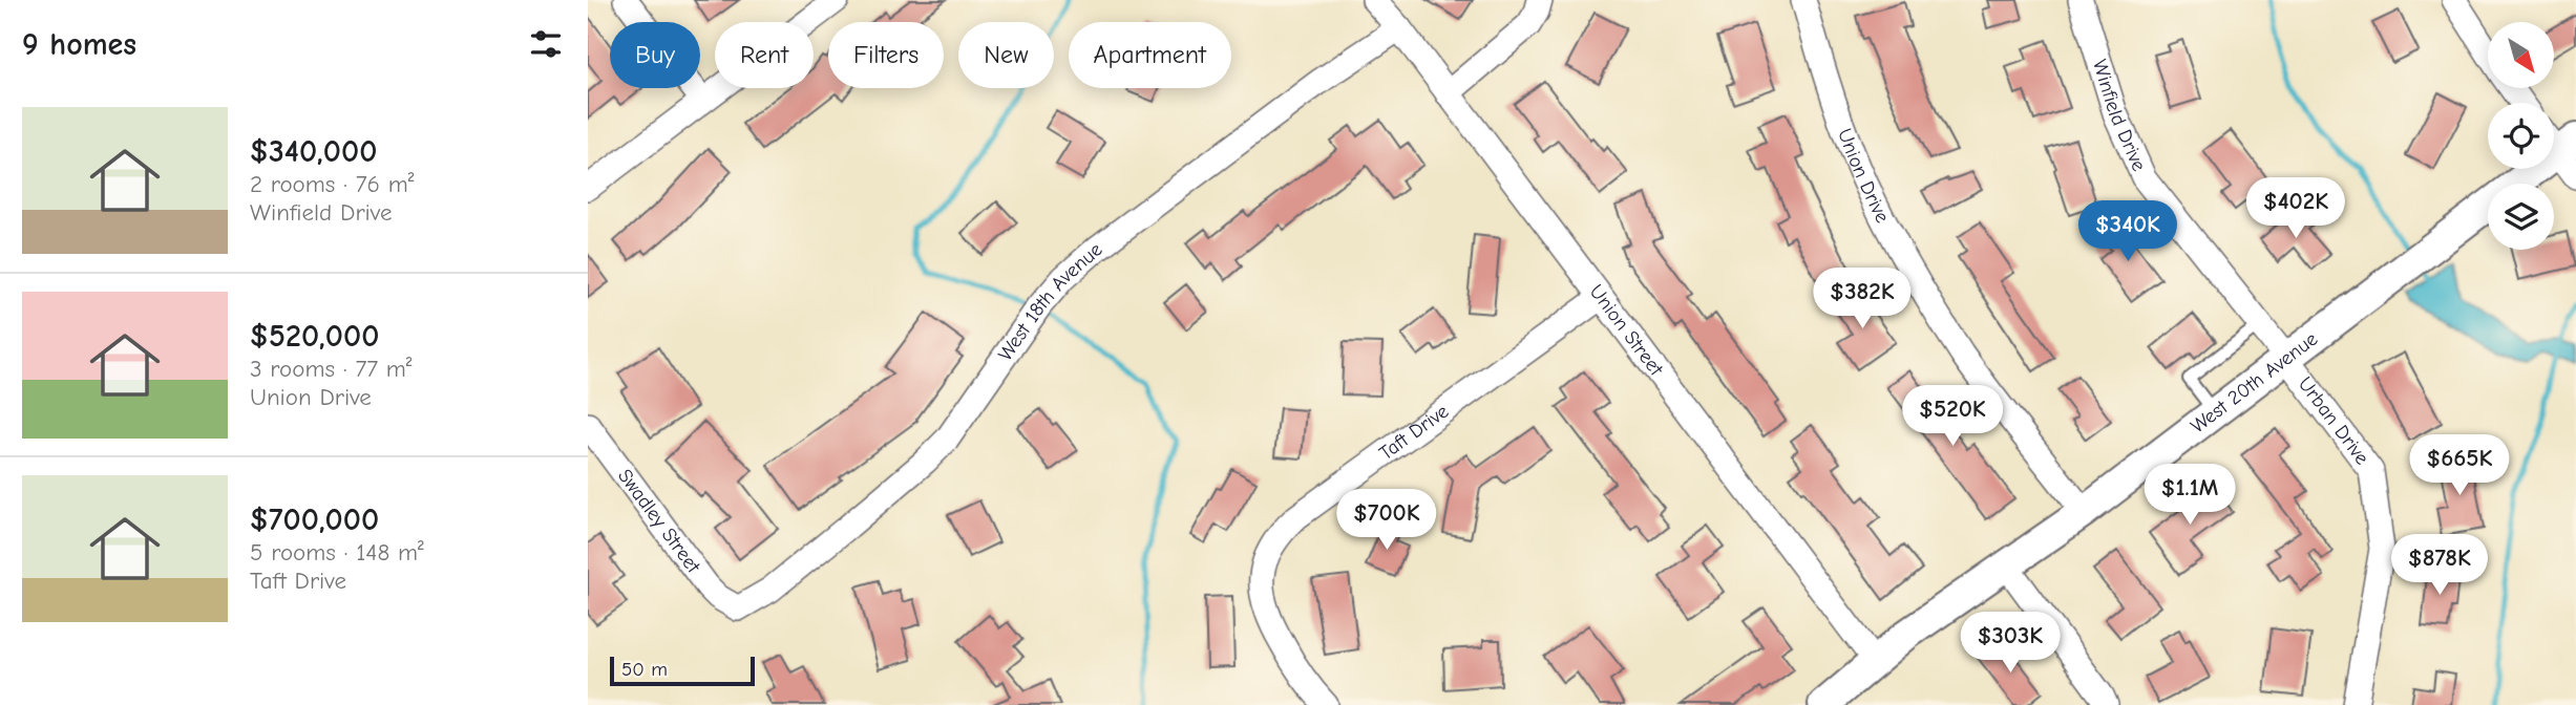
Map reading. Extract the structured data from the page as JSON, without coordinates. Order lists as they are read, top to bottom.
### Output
{
  "streets": {
    "street": [
      "Winfield Drive",
      "Union Drive",
      "West 18th Avenue",
      "Union Street",
      "West 20th Avenue",
      "Urban Drive",
      "Taft Drive",
      "Swadley Street"
    ]
  },
  "crossings": [
    ["Winfield Drive", "West 20th Avenue"],
    ["Winfield Drive", "Urban Drive"],
    ["Union Drive", "West 20th Avenue"],
    ["West 18th Avenue", "Union Street"],
    ["West 18th Avenue", "Swadley Street"],
    ["Union Street", "West 20th Avenue"],
    ["Union Street", "Taft Drive"],
    ["West 20th Avenue", "Urban Drive"]
  ],
  "scale_bar": "50 m",
  "north": "bottom right",
  "page": {
    "heading": "9 homes",
    "chip": [
      "Buy",
      "Rent",
      "Filters",
      "New",
      "Apartment"
    ],
    "list": [
      {
        "name": "$340,000",
        "note": "2 rooms · 76 m² · Winfield Drive"
      },
      {
        "name": "$520,000",
        "note": "3 rooms · 77 m² · Union Drive"
      },
      {
        "name": "$700,000",
        "note": "5 rooms · 148 m² · Taft Drive"
      }
    ],
    "price": [
      "$402K",
      "$340K",
      "$382K",
      "$520K",
      "$665K",
      "$1.1M",
      "$700K",
      "$878K",
      "$303K"
    ],
    "scale": "50 m"
  }
}
